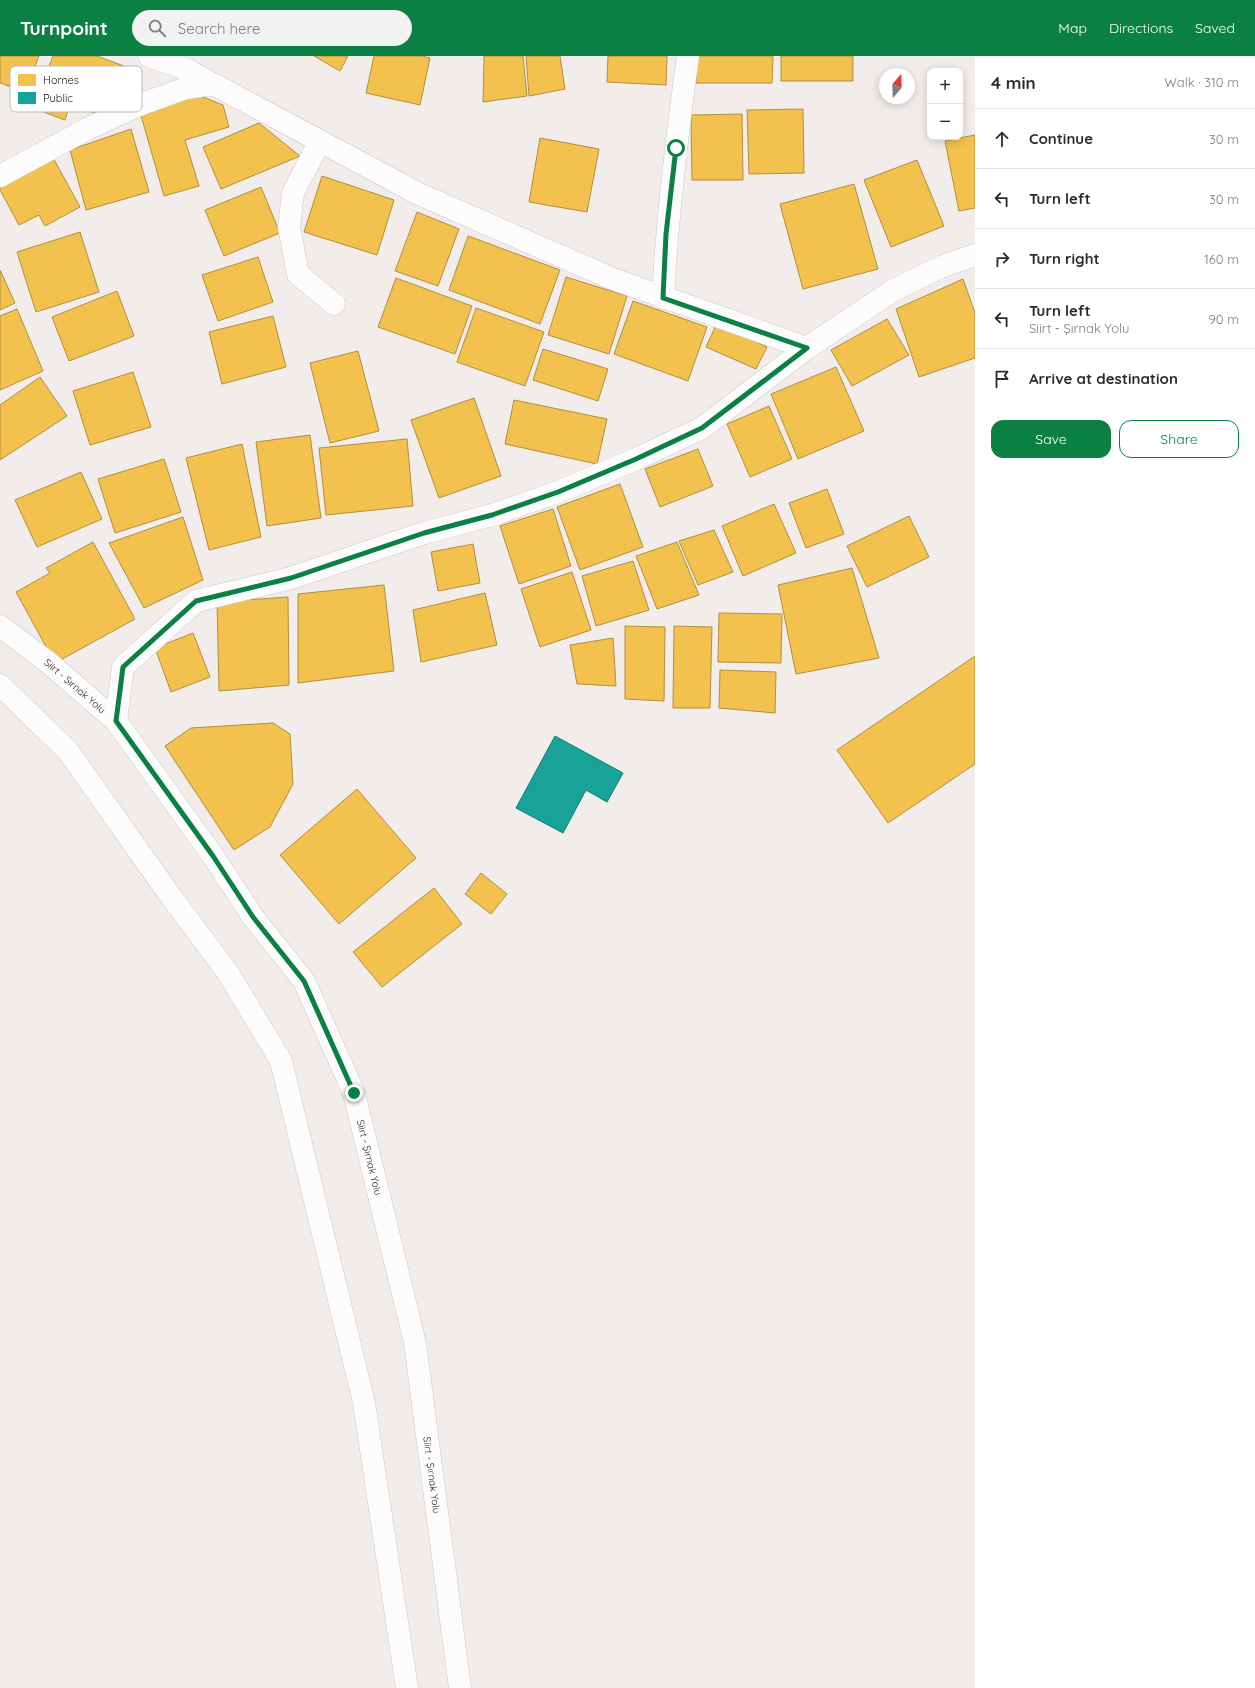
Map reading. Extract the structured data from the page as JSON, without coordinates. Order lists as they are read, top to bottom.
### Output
{
  "streets": {
    "street": ["Siirt - Şırnak Yolu"]
  },
  "legend": ["Homes", "Public"],
  "north": "top",
  "page": {
    "header": "Turnpoint",
    "search": "Search here",
    "nav": ["Map", "Directions", "Saved"],
    "heading": ["4 min", "Walk · 310 m"],
    "map_buttons": ["+", "−"],
    "list": [
      ["Continue", "30 m"],
      ["Turn left", "30 m"],
      ["Turn right", "160 m"],
      ["Turn left", "Siirt - Şırnak Yolu", "90 m"],
      "Arrive at destination"
    ],
    "buttons": ["Save", "Share"]
  }
}
